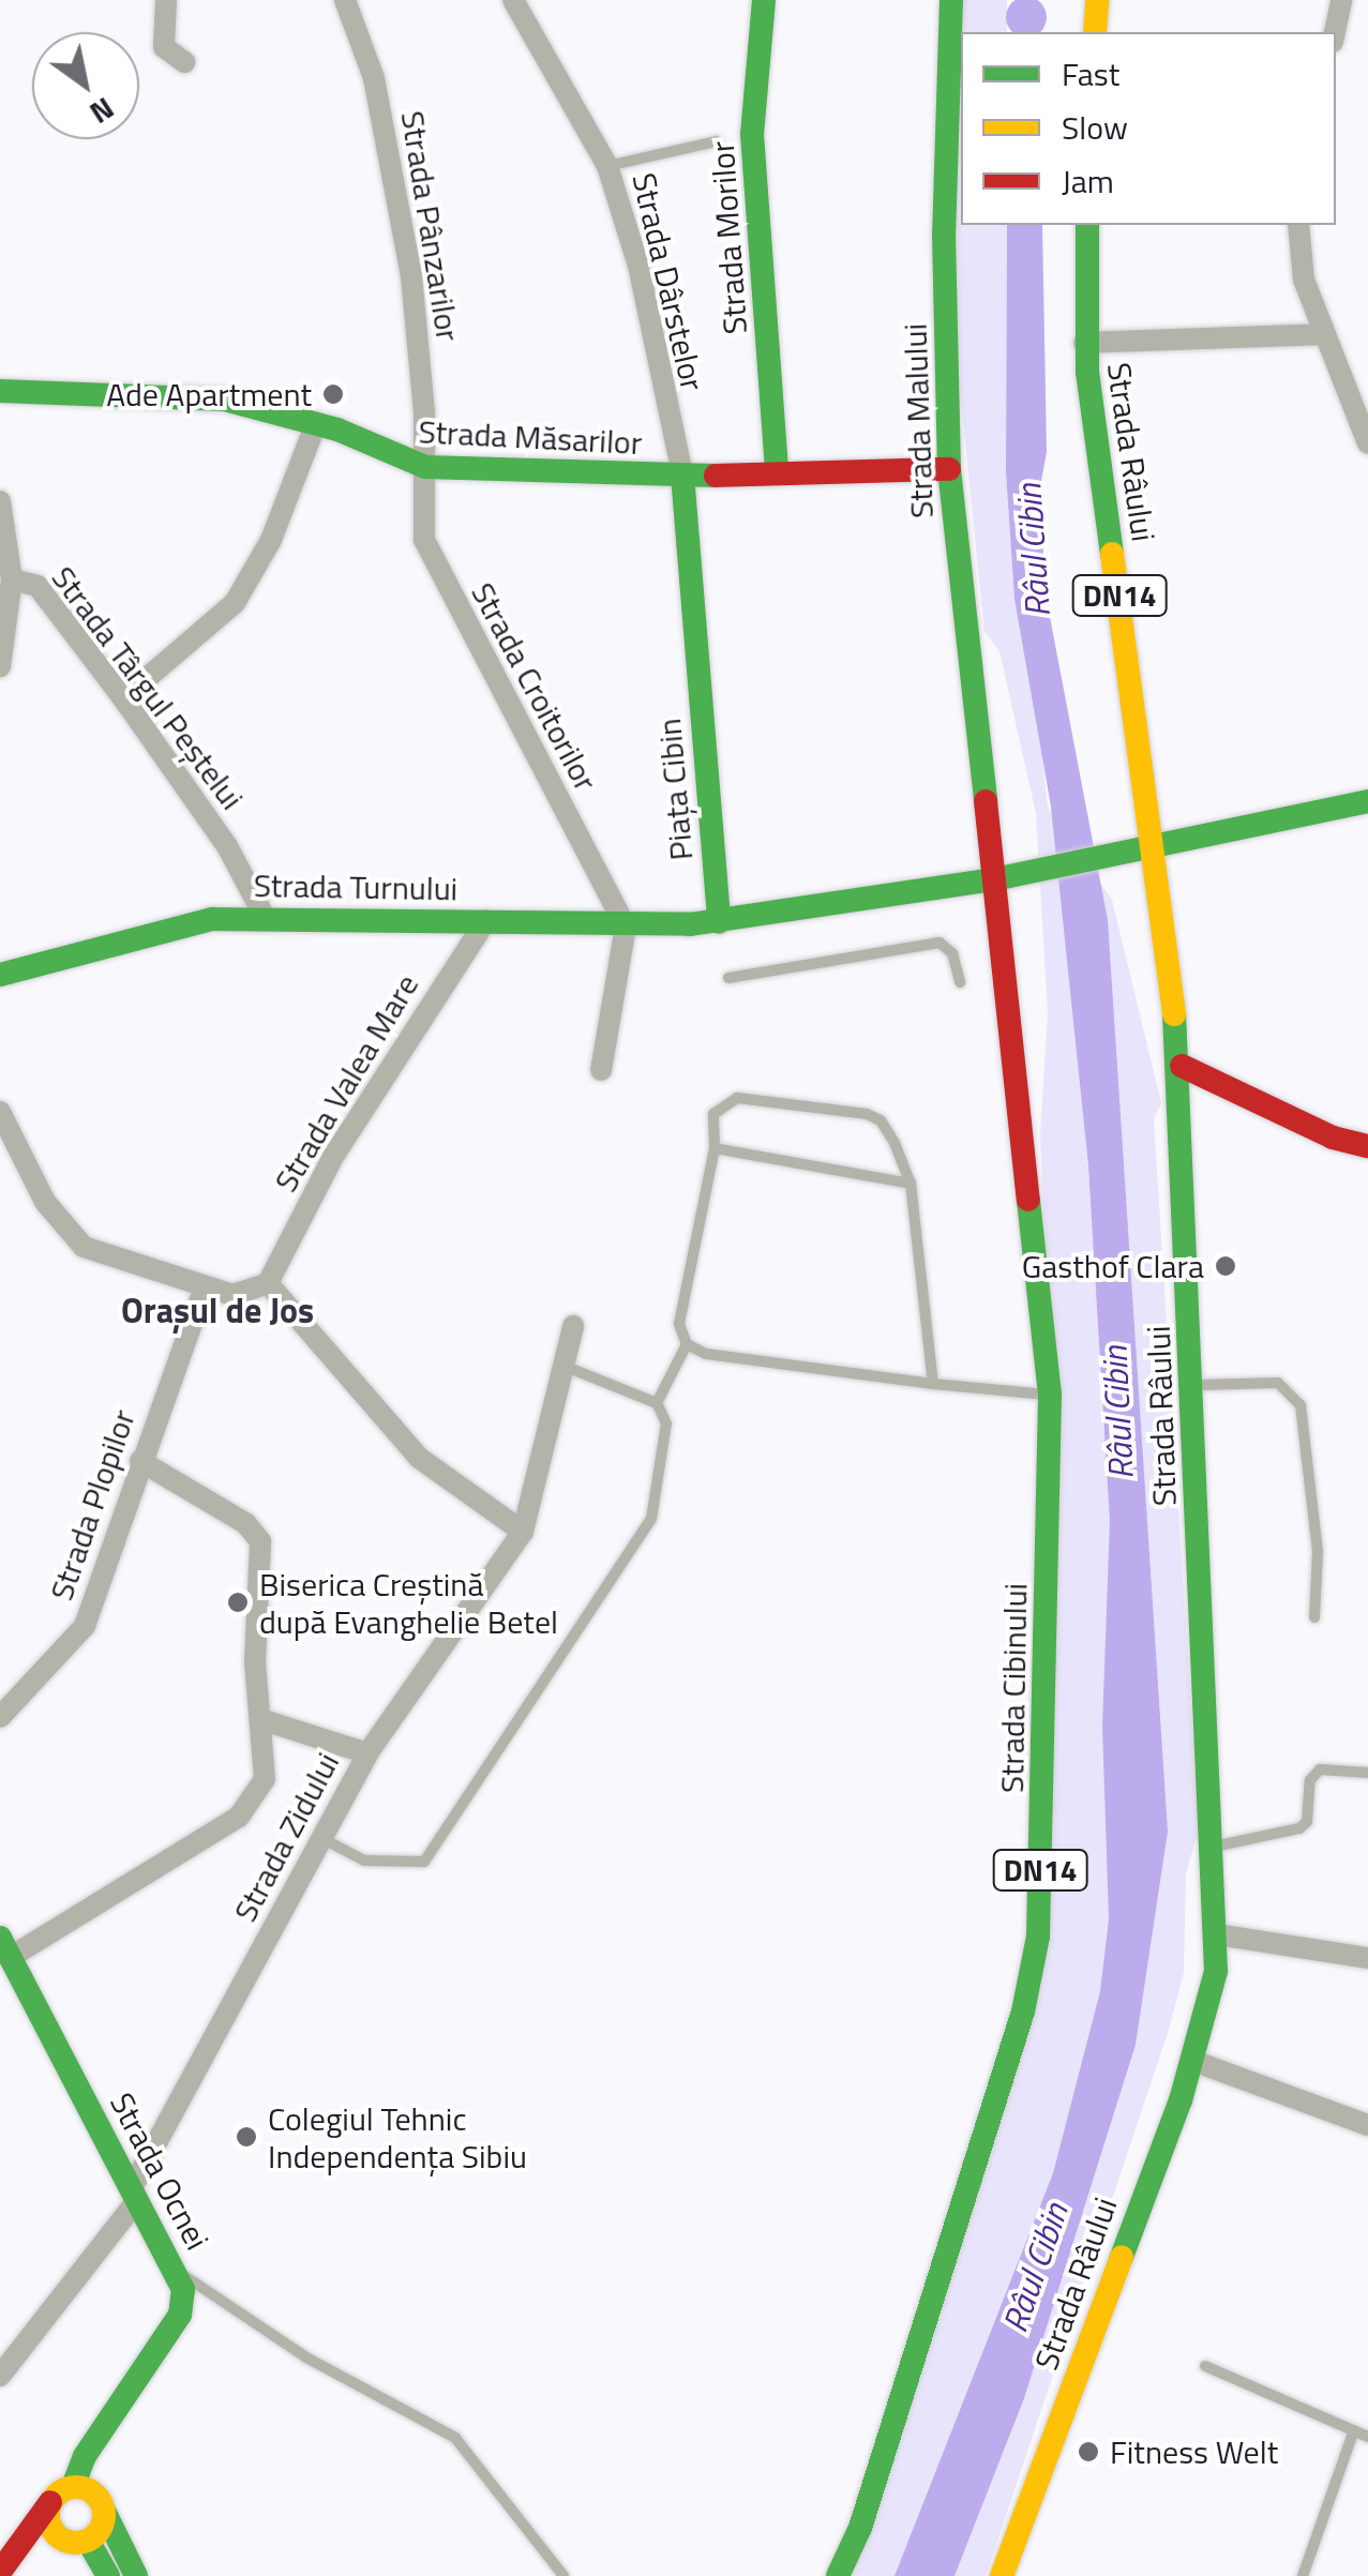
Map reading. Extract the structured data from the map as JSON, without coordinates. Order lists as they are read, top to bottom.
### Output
{
  "streets": {
    "main road": [
      "Strada Morilor",
      "Strada Malului",
      "Strada Măsarilor",
      "Strada Râului",
      "DN14",
      "Piața Cibin",
      "Strada Turnului",
      "Strada Cibinului",
      "Strada Ocnei"
    ],
    "street": [
      "Strada Pânzarilor",
      "Strada Dârstelor",
      "Strada Croitorilor",
      "Strada Târgul Peștelui",
      "Strada Valea Mare",
      "Strada Plopilor",
      "Strada Zidului"
    ]
  },
  "crossings": [
    ["Strada Pânzarilor", "Strada Măsarilor"],
    ["Strada Pânzarilor", "Strada Croitorilor"],
    ["Strada Dârstelor", "Strada Măsarilor"],
    ["Strada Dârstelor", "Piața Cibin"],
    ["Strada Malului", "Strada Cibinului"],
    ["Strada Măsarilor", "Strada Croitorilor"],
    ["Strada Măsarilor", "Piața Cibin"],
    ["Strada Croitorilor", "Strada Turnului"],
    ["Strada Târgul Peștelui", "Strada Turnului"],
    ["Piața Cibin", "Strada Turnului"],
    ["Strada Turnului", "Strada Valea Mare"],
    ["Strada Zidului", "Strada Ocnei"]
  ],
  "districts": ["Orașul de Jos"],
  "water": ["Râul Cibin"],
  "places": [
    "Ade Apartment",
    "Gasthof Clara",
    "Biserica Creștină după Evanghelie Betel",
    "Colegiul Tehnic Independența Sibiu",
    "Fitness Welt"
  ],
  "legend": ["Fast", "Slow", "Jam"],
  "north": "bottom right"
}
